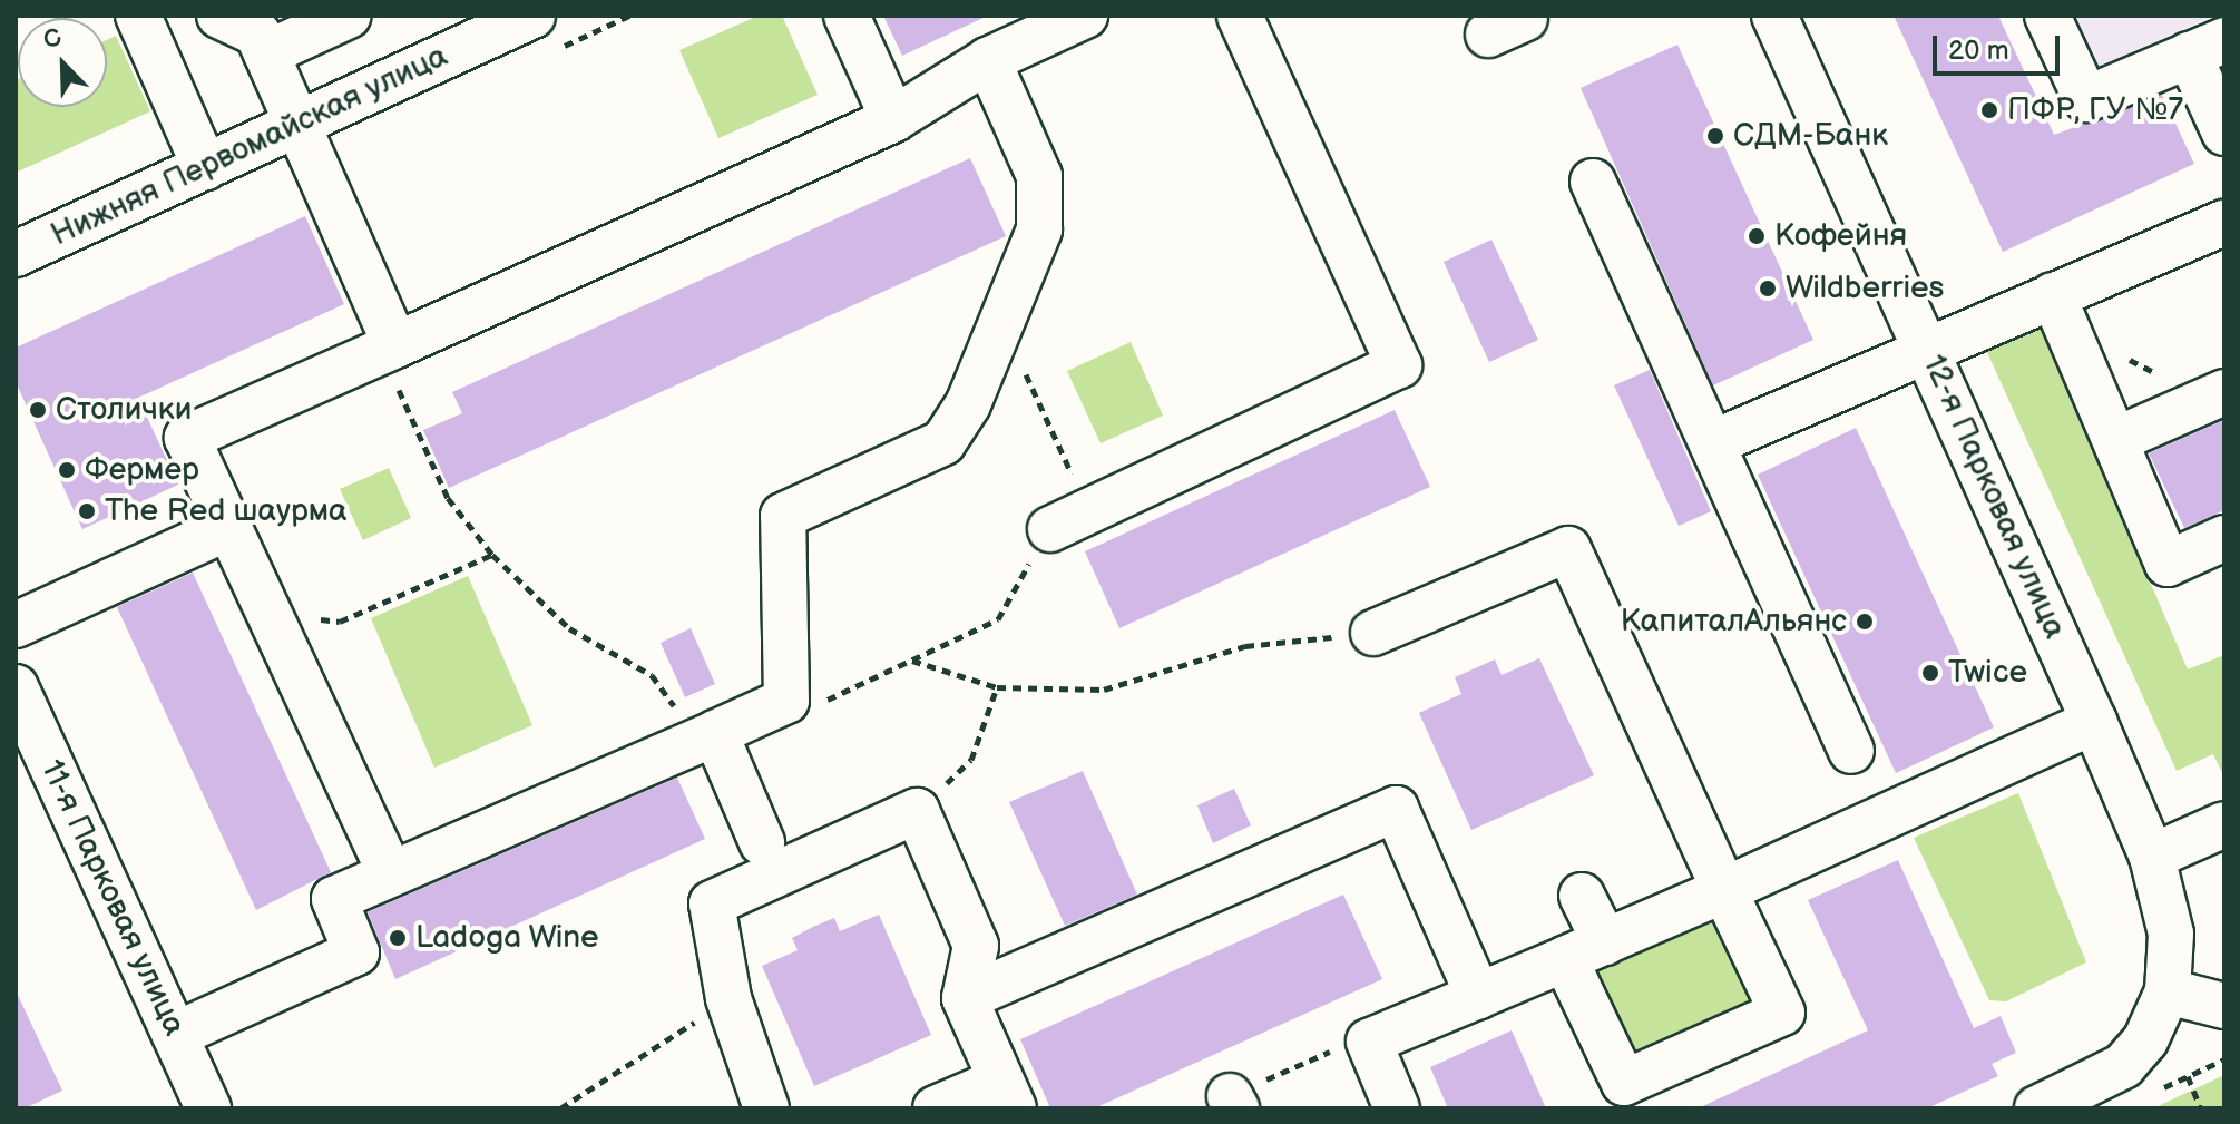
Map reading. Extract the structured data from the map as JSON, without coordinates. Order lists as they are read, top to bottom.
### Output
{
  "streets": {
    "street": ["Нижняя Первомайская улица", "12-я Парковая улица", "11-я Парковая улица"]
  },
  "places": [
    "ПФР, ГУ №7",
    "СДМ-Банк",
    "Кофейня",
    "Wildberries",
    "Столички",
    "Фермер",
    "The Red шаурма",
    "КапиталАльянс",
    "Twice",
    "Ladoga Wine"
  ],
  "scale_bar": "20 m",
  "north": "top left"
}
